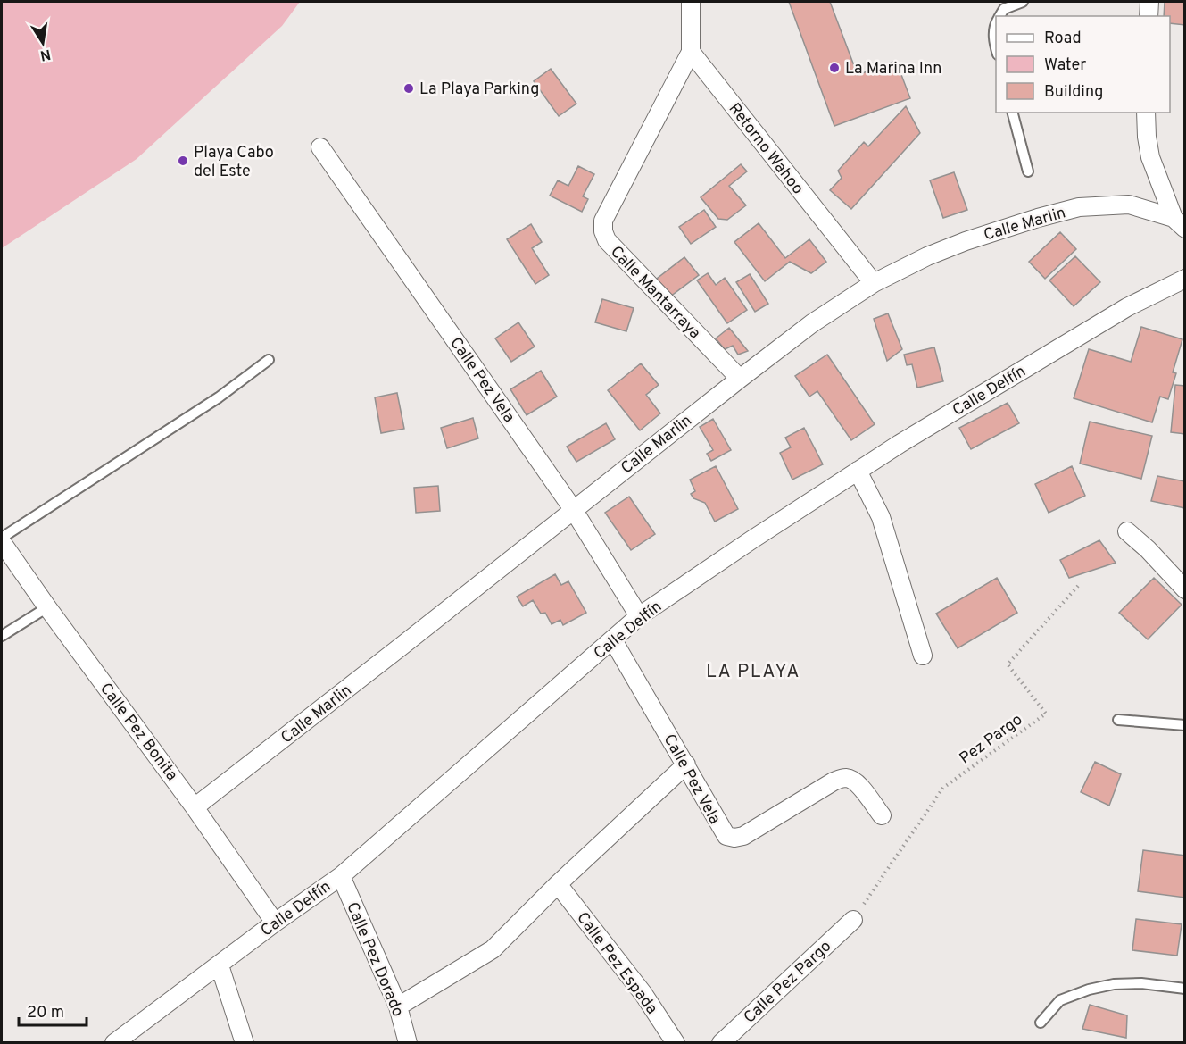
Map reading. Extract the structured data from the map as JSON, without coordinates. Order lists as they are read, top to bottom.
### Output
{
  "streets": {
    "street": [
      "Retorno Wahoo",
      "Calle Marlin",
      "Calle Mantarraya",
      "Calle Pez Vela",
      "Calle Delfín",
      "Calle Pez Bonita",
      "Calle Pez Dorado",
      "Calle Pez Espada",
      "Calle Pez Pargo"
    ],
    "path": ["Pez Pargo"]
  },
  "crossings": [
    ["Retorno Wahoo", "Calle Marlin"],
    ["Retorno Wahoo", "Calle Mantarraya"],
    ["Calle Marlin", "Calle Mantarraya"],
    ["Calle Marlin", "Calle Pez Vela"],
    ["Calle Marlin", "Calle Pez Bonita"],
    ["Calle Pez Vela", "Calle Delfín"],
    ["Calle Delfín", "Calle Pez Bonita"],
    ["Calle Delfín", "Calle Pez Dorado"],
    ["Pez Pargo", "Calle Pez Pargo"]
  ],
  "districts": ["LA PLAYA"],
  "places": ["La Marina Inn", "La Playa Parking", "Playa Cabo del Este"],
  "legend": ["Road", "Water", "Building"],
  "scale_bar": "20 m",
  "north": "bottom"
}
